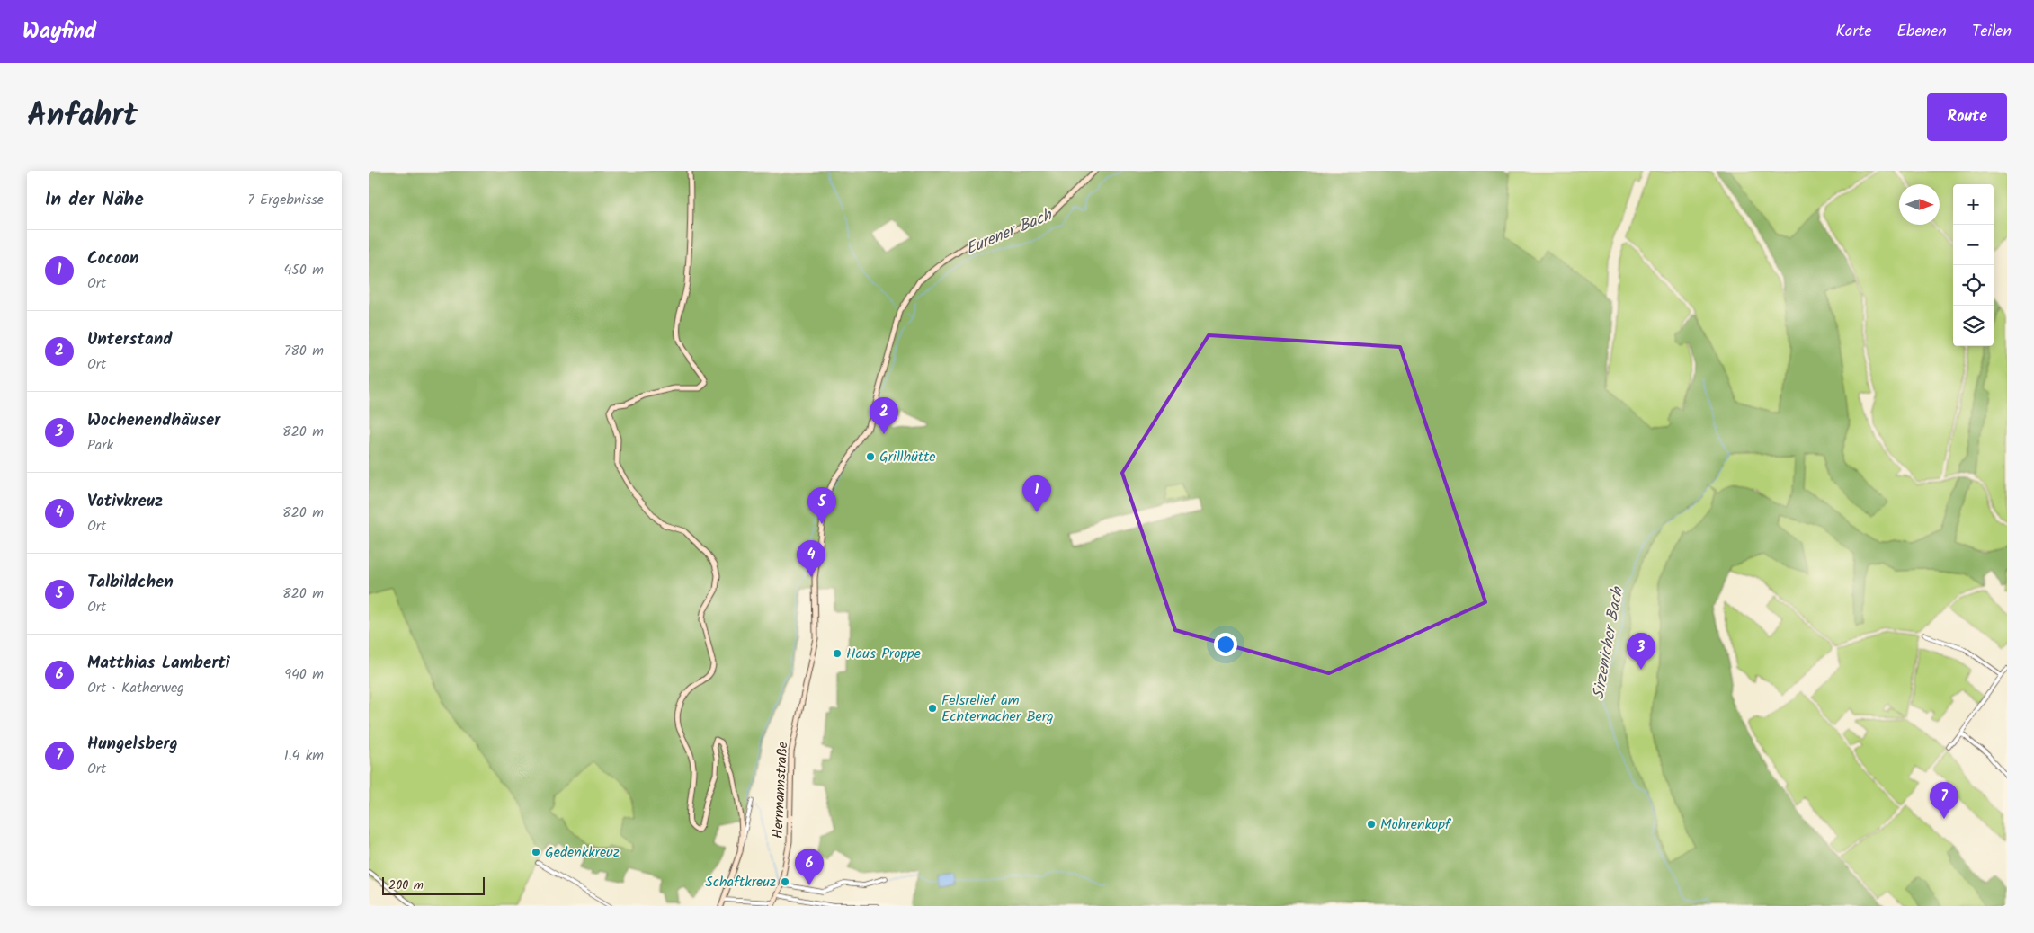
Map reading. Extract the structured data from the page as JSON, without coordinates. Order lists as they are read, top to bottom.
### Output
{
  "streets": {
    "street": ["Herrmannstraße"]
  },
  "water": ["Eurener Bach", "Sirzenicher Bach"],
  "places": [
    "Grillhütte",
    "Haus Proppe",
    "Felsrelief am Echternacher Berg",
    "Mohrenkopf",
    "Gedenkkreuz",
    "Schaftkreuz"
  ],
  "scale_bar": "200 m",
  "north": "right",
  "page": {
    "header": "Wayfind",
    "nav": ["Karte", "Ebenen", "Teilen"],
    "title": "Anfahrt",
    "buttons": "Route",
    "heading": ["In der Nähe", "7 Ergebnisse"],
    "map_buttons": ["+", "−"],
    "list": [
      {
        "mark": "1",
        "name": "Cocoon",
        "note": "Ort",
        "value": "450 m"
      },
      {
        "mark": "2",
        "name": "Unterstand",
        "note": "Ort",
        "value": "780 m"
      },
      {
        "mark": "3",
        "name": "Wochenendhäuser",
        "note": "Park",
        "value": "820 m"
      },
      {
        "mark": "4",
        "name": "Votivkreuz",
        "note": "Ort",
        "value": "820 m"
      },
      {
        "mark": "5",
        "name": "Talbildchen",
        "note": "Ort",
        "value": "820 m"
      },
      {
        "mark": "6",
        "name": "Matthias Lamberti",
        "note": "Ort · Katherweg",
        "value": "940 m"
      },
      {
        "mark": "7",
        "name": "Hungelsberg",
        "note": "Ort",
        "value": "1.4 km"
      }
    ],
    "pins": [
      "2",
      "1",
      "5",
      "4",
      "3",
      "7",
      "6"
    ],
    "scale": "200 m"
  }
}
